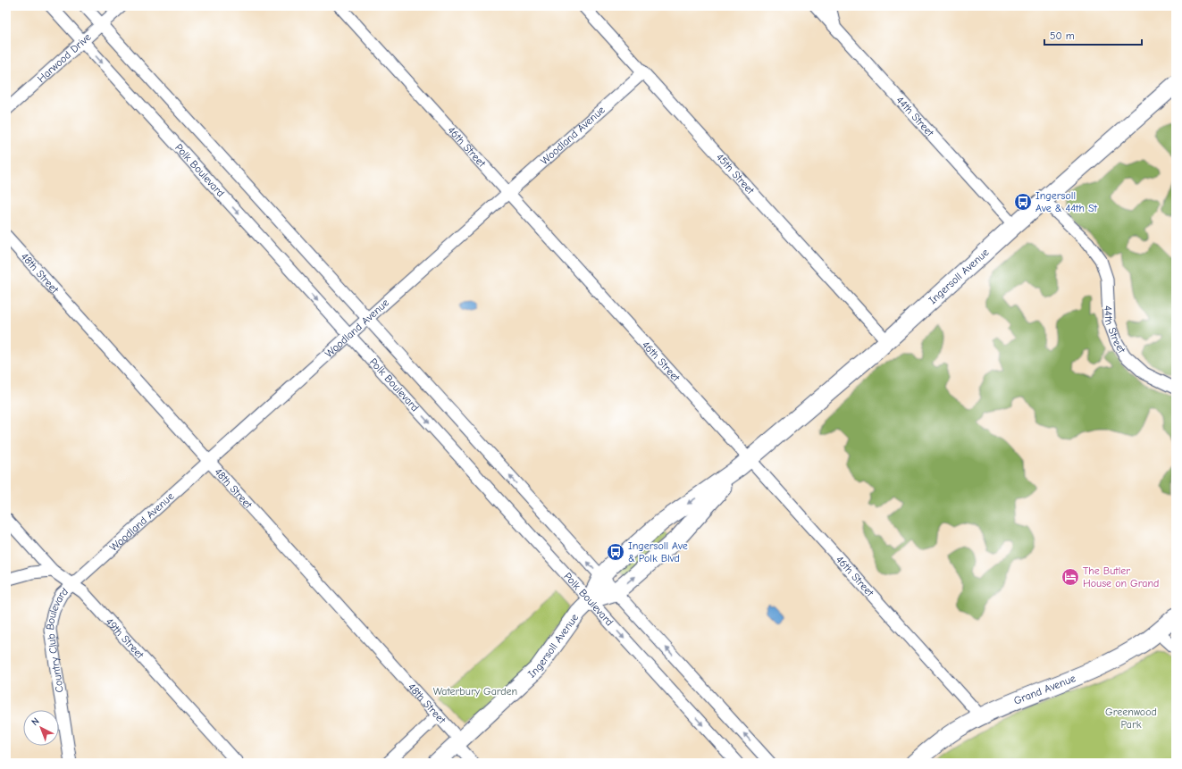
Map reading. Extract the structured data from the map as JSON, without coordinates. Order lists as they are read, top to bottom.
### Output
{
  "streets": {
    "main road": ["Ingersoll Avenue", "Grand Avenue"],
    "street": [
      "Harwood Drive",
      "44th Street",
      "Woodland Avenue",
      "46th Street",
      "Polk Boulevard",
      "45th Street",
      "48th Street",
      "49th Street",
      "Country Club Boulevard"
    ]
  },
  "crossings": [
    ["Harwood Drive", "Polk Boulevard"],
    ["44th Street", "Ingersoll Avenue"],
    ["Woodland Avenue", "46th Street"],
    ["Woodland Avenue", "Polk Boulevard"],
    ["Woodland Avenue", "45th Street"],
    ["Woodland Avenue", "48th Street"],
    ["Woodland Avenue", "49th Street"],
    ["Woodland Avenue", "Country Club Boulevard"],
    ["46th Street", "Ingersoll Avenue"],
    ["46th Street", "Grand Avenue"],
    ["Polk Boulevard", "Ingersoll Avenue"],
    ["45th Street", "Ingersoll Avenue"],
    ["48th Street", "Ingersoll Avenue"],
    ["49th Street", "Country Club Boulevard"]
  ],
  "parks": ["Waterbury Garden", "Greenwood Park"],
  "places": {
    "bus stop": ["Ingersoll Ave & 44th St", "Ingersoll Ave & Polk Blvd"],
    "hotel": ["The Butler House on Grand"]
  },
  "scale_bar": "50 m",
  "north": "top left"
}
